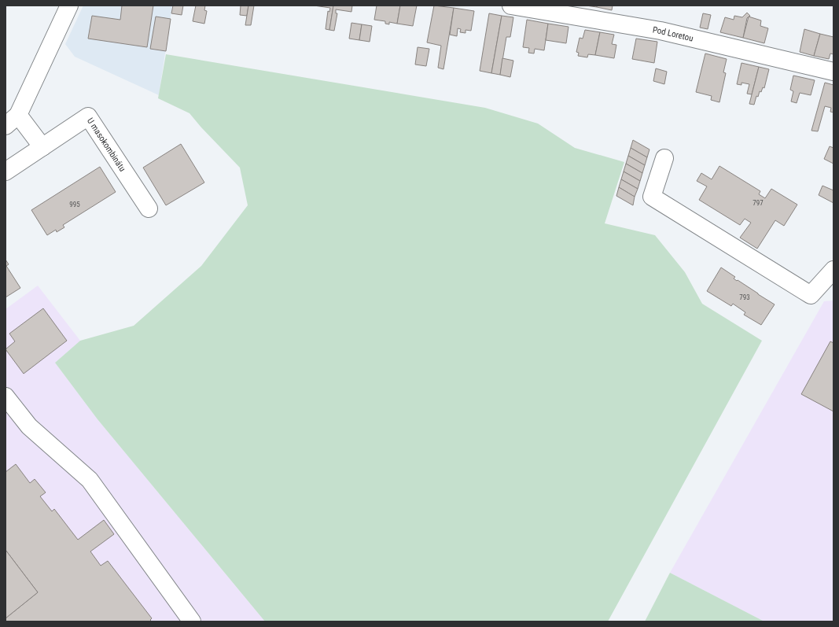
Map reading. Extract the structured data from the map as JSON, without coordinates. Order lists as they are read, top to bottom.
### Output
{
  "streets": {
    "street": ["Pod Loretou", "U masokombinátu"]
  },
  "house_numbers": ["797", "995", "793"]
}
